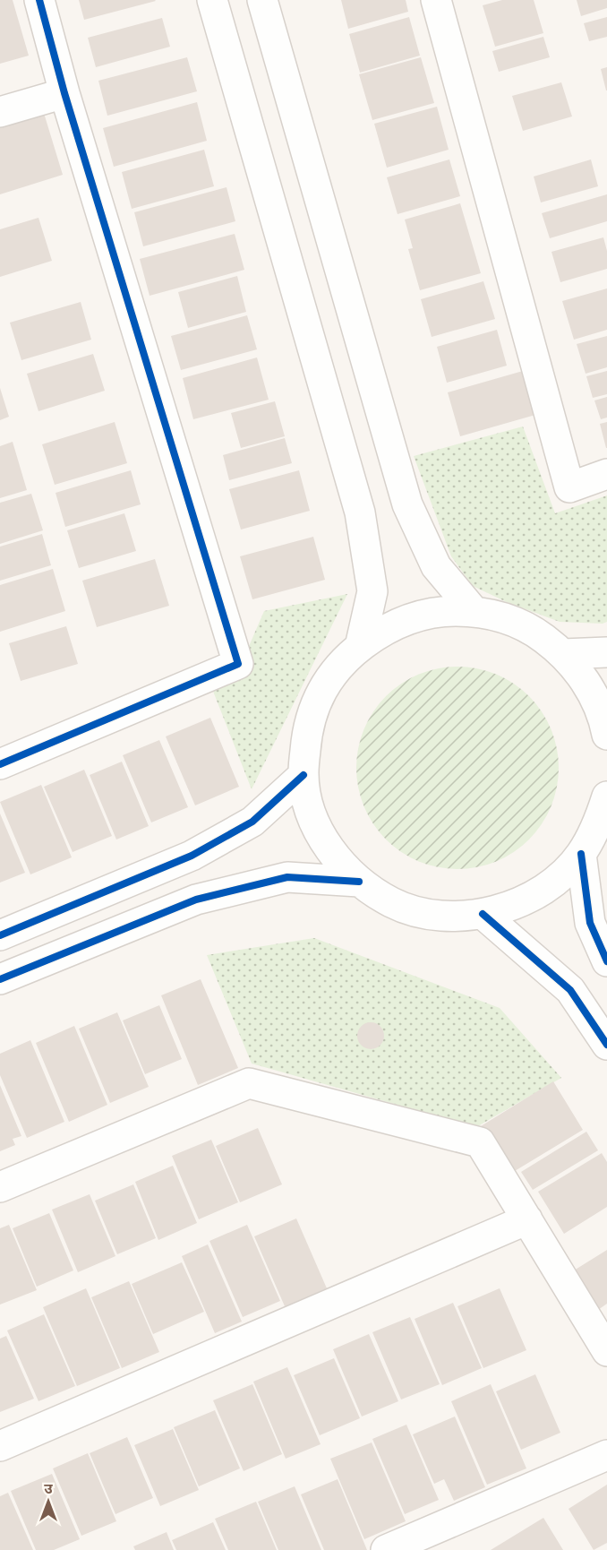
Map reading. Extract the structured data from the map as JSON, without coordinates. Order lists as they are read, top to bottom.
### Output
{
  "north": "top"
}
